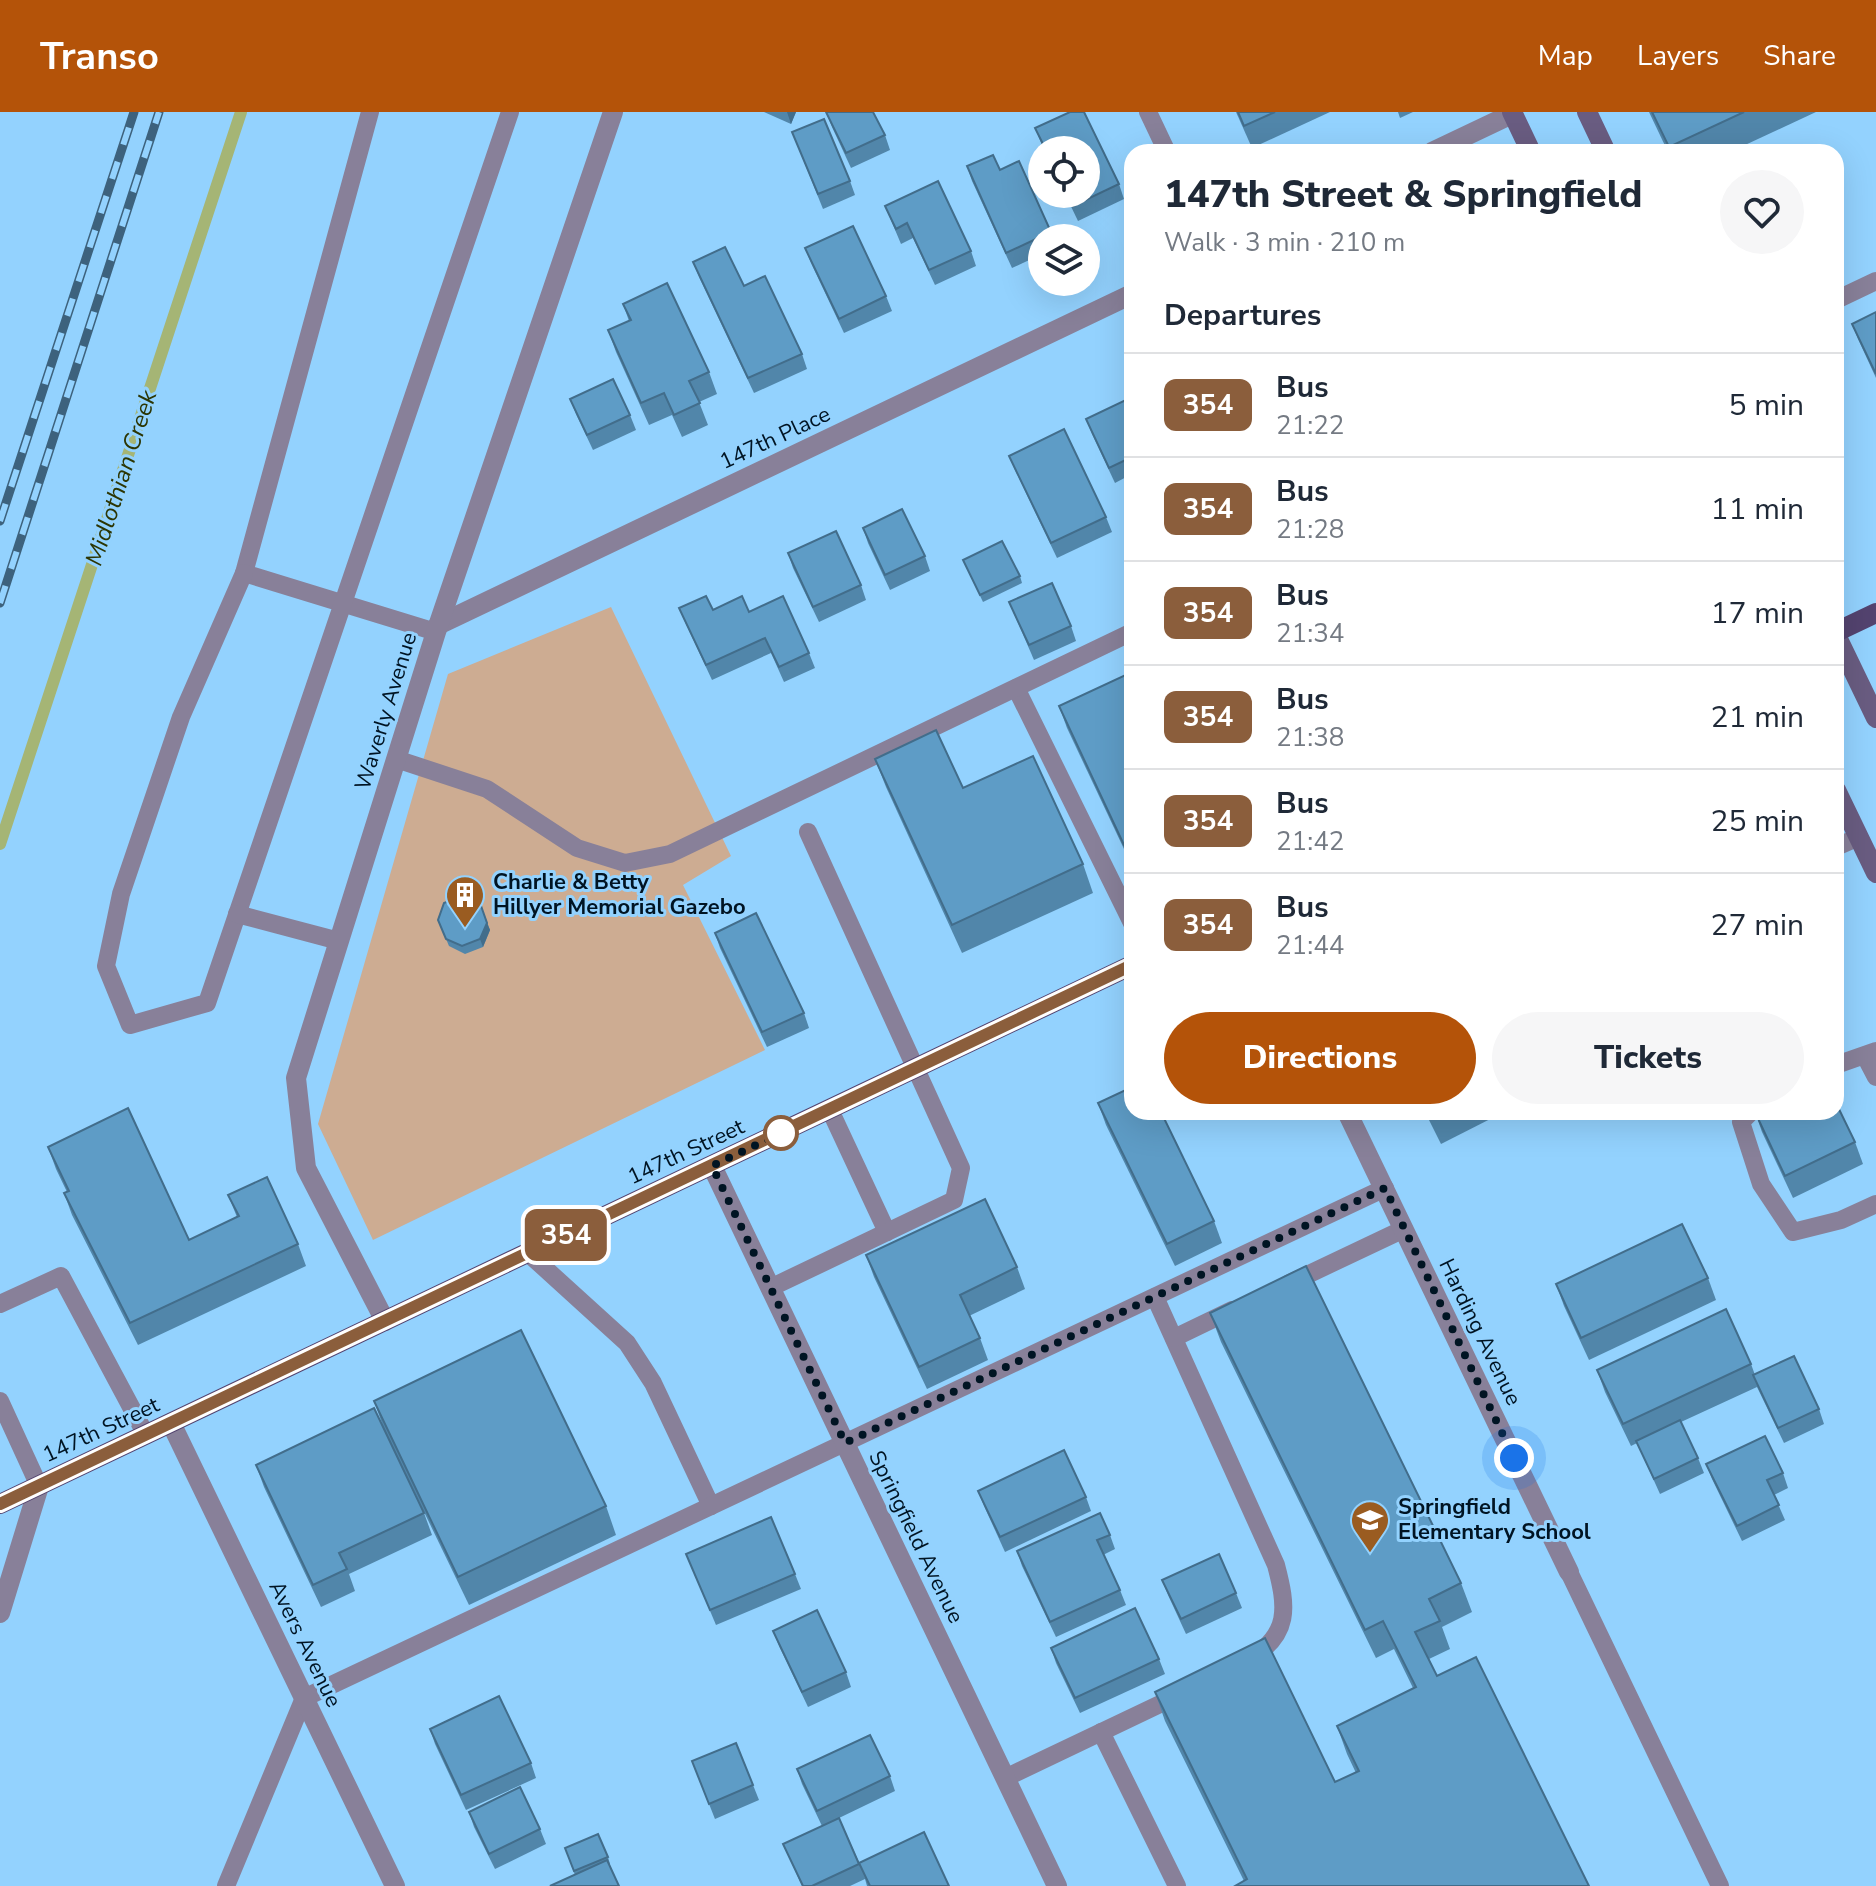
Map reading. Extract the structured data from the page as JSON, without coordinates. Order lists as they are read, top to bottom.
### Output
{
  "streets": {
    "main road": ["147th Street"],
    "street": [
      "147th Place",
      "Waverly Avenue",
      "Harding Avenue",
      "Springfield Avenue",
      "Avers Avenue"
    ]
  },
  "crossings": [
    ["147th Place", "Waverly Avenue"],
    ["Waverly Avenue", "147th Street"],
    ["147th Street", "Springfield Avenue"],
    ["147th Street", "Avers Avenue"]
  ],
  "water": ["Midlothian Creek"],
  "places": {
    "building": ["Charlie & Betty Hillyer Memorial Gazebo"],
    "school or university": ["Springfield Elementary School"]
  },
  "lines": ["bus line 354"],
  "page": {
    "header": "Transo",
    "nav": ["Map", "Layers", "Share"],
    "on_map": "354",
    "heading": [
      ["147th Street & Springfield", "Walk · 3 min · 210 m"],
      "Departures"
    ],
    "list": [
      {
        "mark": "354",
        "name": "Bus",
        "note": "21:22",
        "value": "5 min"
      },
      {
        "mark": "354",
        "name": "Bus",
        "note": "21:28",
        "value": "11 min"
      },
      {
        "mark": "354",
        "name": "Bus",
        "note": "21:34",
        "value": "17 min"
      },
      {
        "mark": "354",
        "name": "Bus",
        "note": "21:38",
        "value": "21 min"
      },
      {
        "mark": "354",
        "name": "Bus",
        "note": "21:42",
        "value": "25 min"
      },
      {
        "mark": "354",
        "name": "Bus",
        "note": "21:44",
        "value": "27 min"
      }
    ],
    "buttons": ["Directions", "Tickets"]
  }
}
